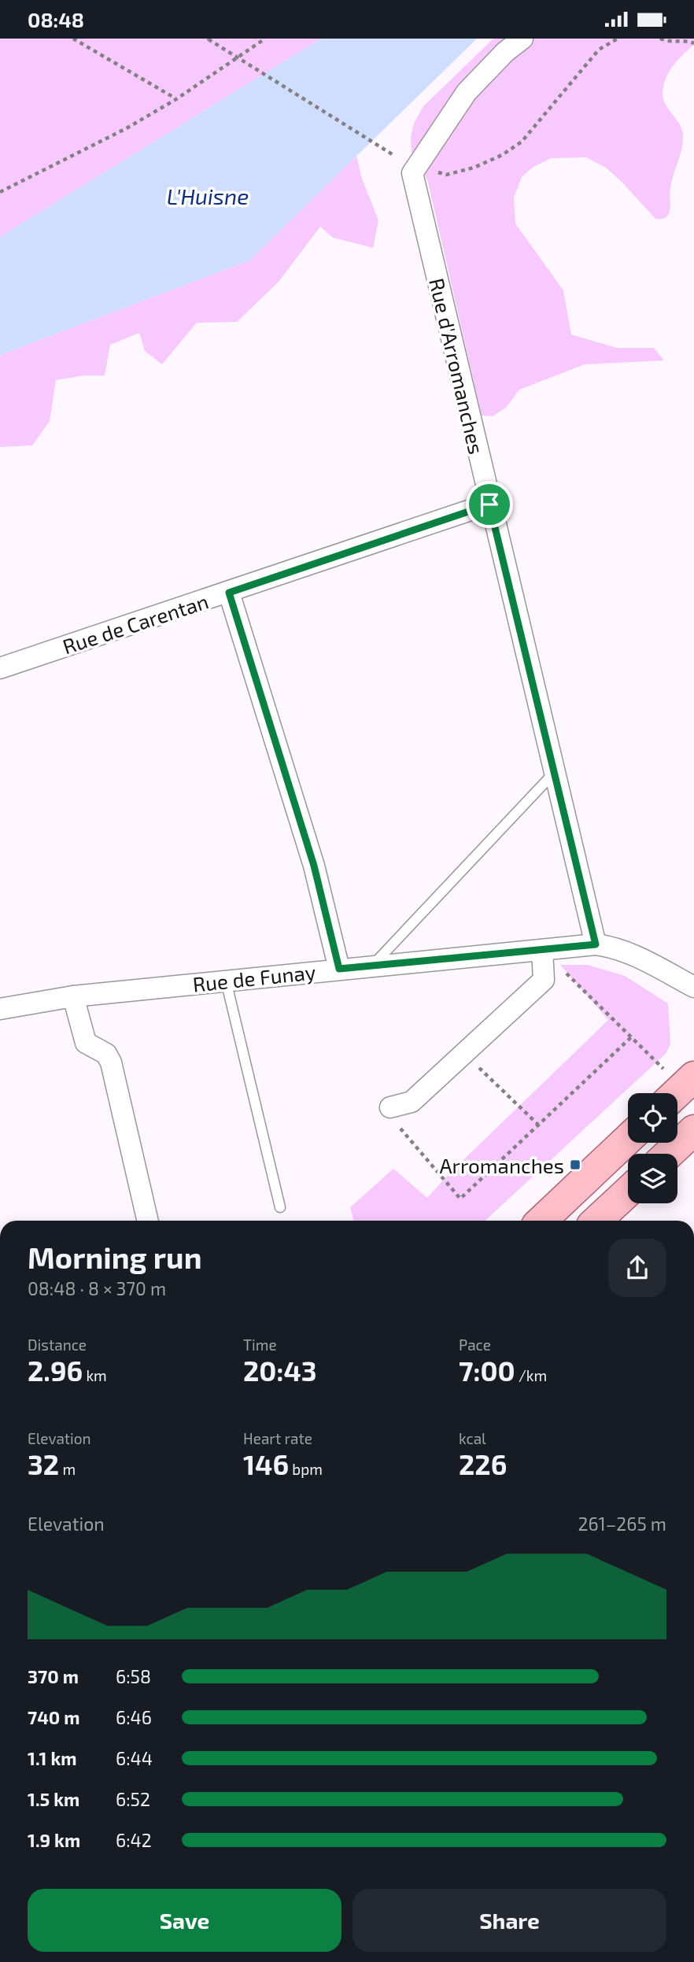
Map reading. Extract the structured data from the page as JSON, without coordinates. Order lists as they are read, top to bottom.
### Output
{
  "streets": {
    "street": ["Rue d'Arromanches", "Rue de Carentan", "Rue de Funay"]
  },
  "crossings": [
    ["Rue d'Arromanches", "Rue de Carentan"],
    ["Rue d'Arromanches", "Rue de Funay"]
  ],
  "water": ["L'Huisne"],
  "places": {
    "transit": ["Arromanches"]
  },
  "page": {
    "status": "08:48",
    "heading": ["Morning run", "08:48 · 8 × 370 m"],
    "stats": [
      ["Distance", "2.96 km"],
      ["Time", "20:43"],
      ["Pace", "7:00 /km"],
      ["Elevation", "32 m"],
      ["Heart rate", "146 bpm"],
      ["kcal", "226"]
    ],
    "chart": ["Elevation", "261–265 m"],
    "list": [
      {
        "name": "370 m",
        "note": "6:58"
      },
      {
        "name": "740 m",
        "note": "6:46"
      },
      {
        "name": "1.1 km",
        "note": "6:44"
      },
      {
        "name": "1.5 km",
        "note": "6:52"
      },
      {
        "name": "1.9 km",
        "note": "6:42"
      }
    ],
    "buttons": ["Save", "Share"]
  }
}
